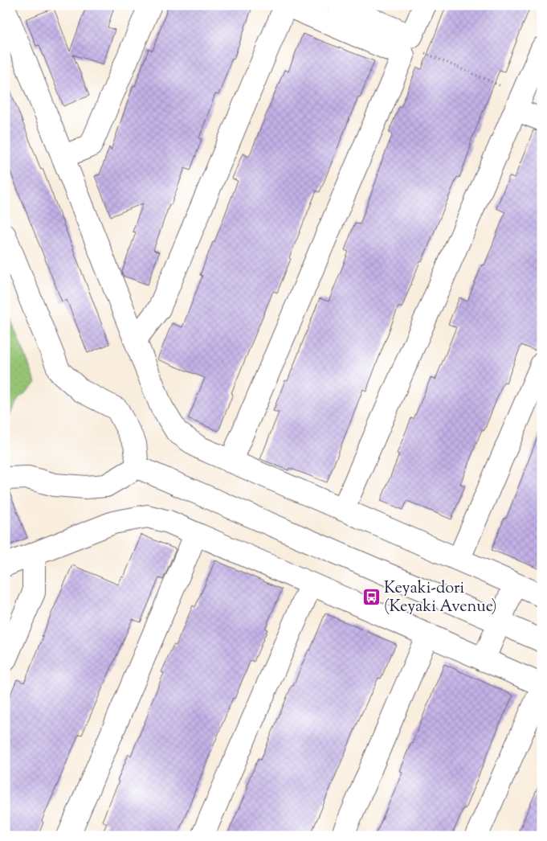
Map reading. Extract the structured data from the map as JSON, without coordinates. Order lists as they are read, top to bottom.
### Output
{
  "places": {
    "bus stop": ["Keyaki-dori (Keyaki Avenue)"]
  }
}
